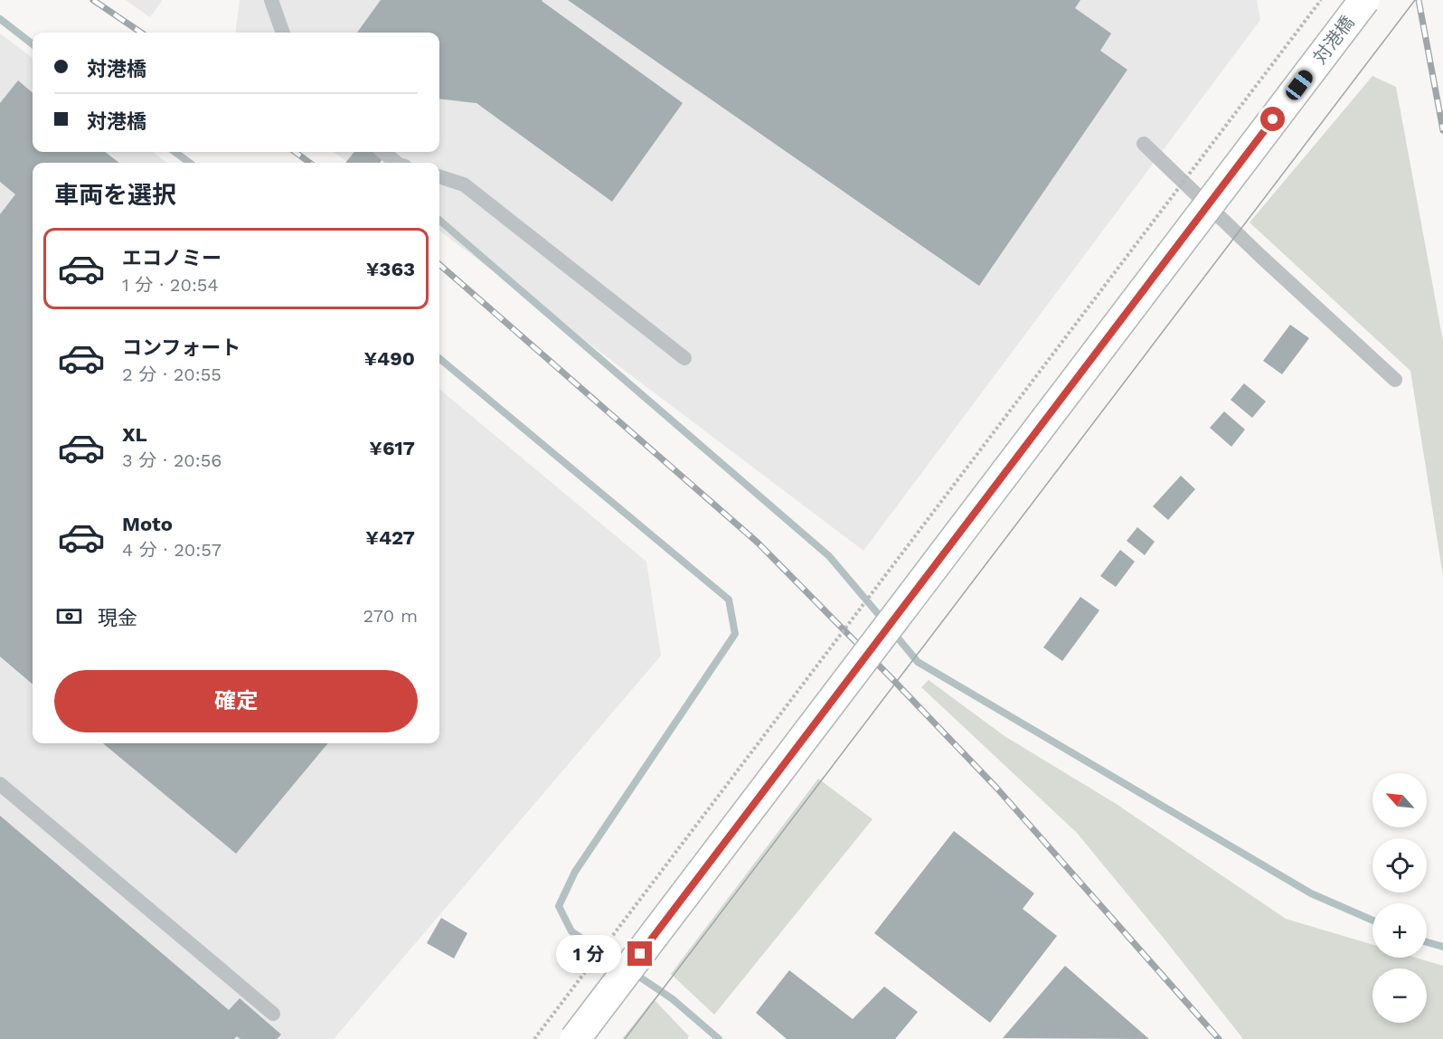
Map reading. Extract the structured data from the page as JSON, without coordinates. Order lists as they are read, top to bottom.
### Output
{
  "streets": {
    "highway": ["対港橋"]
  },
  "north": "top left",
  "page": {
    "banner": ["対港橋", "対港橋"],
    "heading": "車両を選択",
    "list": [
      {
        "name": "エコノミー",
        "note": "1 分 · 20:54",
        "value": "¥363"
      },
      {
        "name": "コンフォート",
        "note": "2 分 · 20:55",
        "value": "¥490"
      },
      {
        "name": "XL",
        "note": "3 分 · 20:56",
        "value": "¥617"
      },
      {
        "name": "Moto",
        "note": "4 分 · 20:57",
        "value": "¥427"
      }
    ],
    "pay": ["現金", "270 m"],
    "buttons": "確定",
    "map_buttons": ["+", "−"],
    "bubble": "1 分"
  }
}
